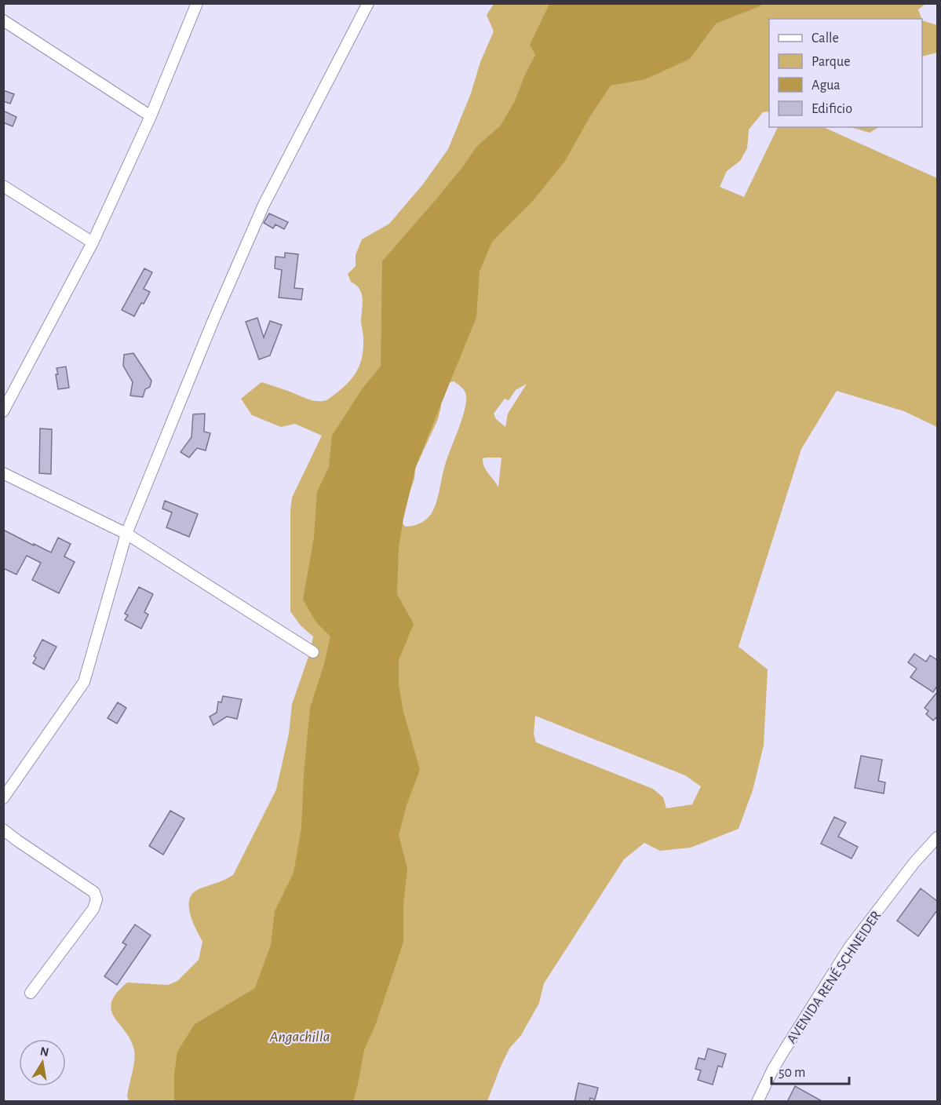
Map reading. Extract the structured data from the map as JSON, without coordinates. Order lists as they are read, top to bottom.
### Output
{
  "streets": {
    "street": ["AVENIDA RENÉ SCHNEIDER"]
  },
  "water": ["Angachilla"],
  "legend": [
    "Calle",
    "Parque",
    "Agua",
    "Edificio"
  ],
  "scale_bar": "50 m",
  "north": "top"
}
